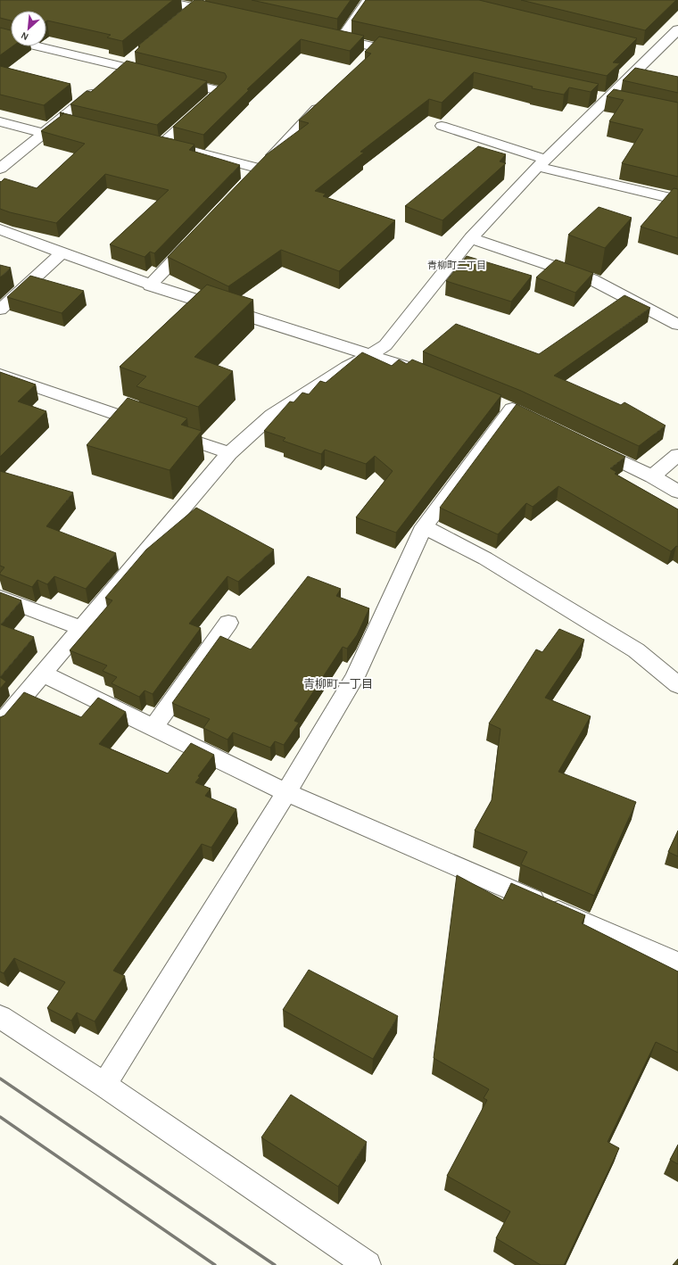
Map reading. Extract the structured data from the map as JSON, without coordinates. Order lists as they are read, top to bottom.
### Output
{
  "districts": ["青柳町二丁目", "青柳町一丁目"],
  "north": "bottom left"
}
